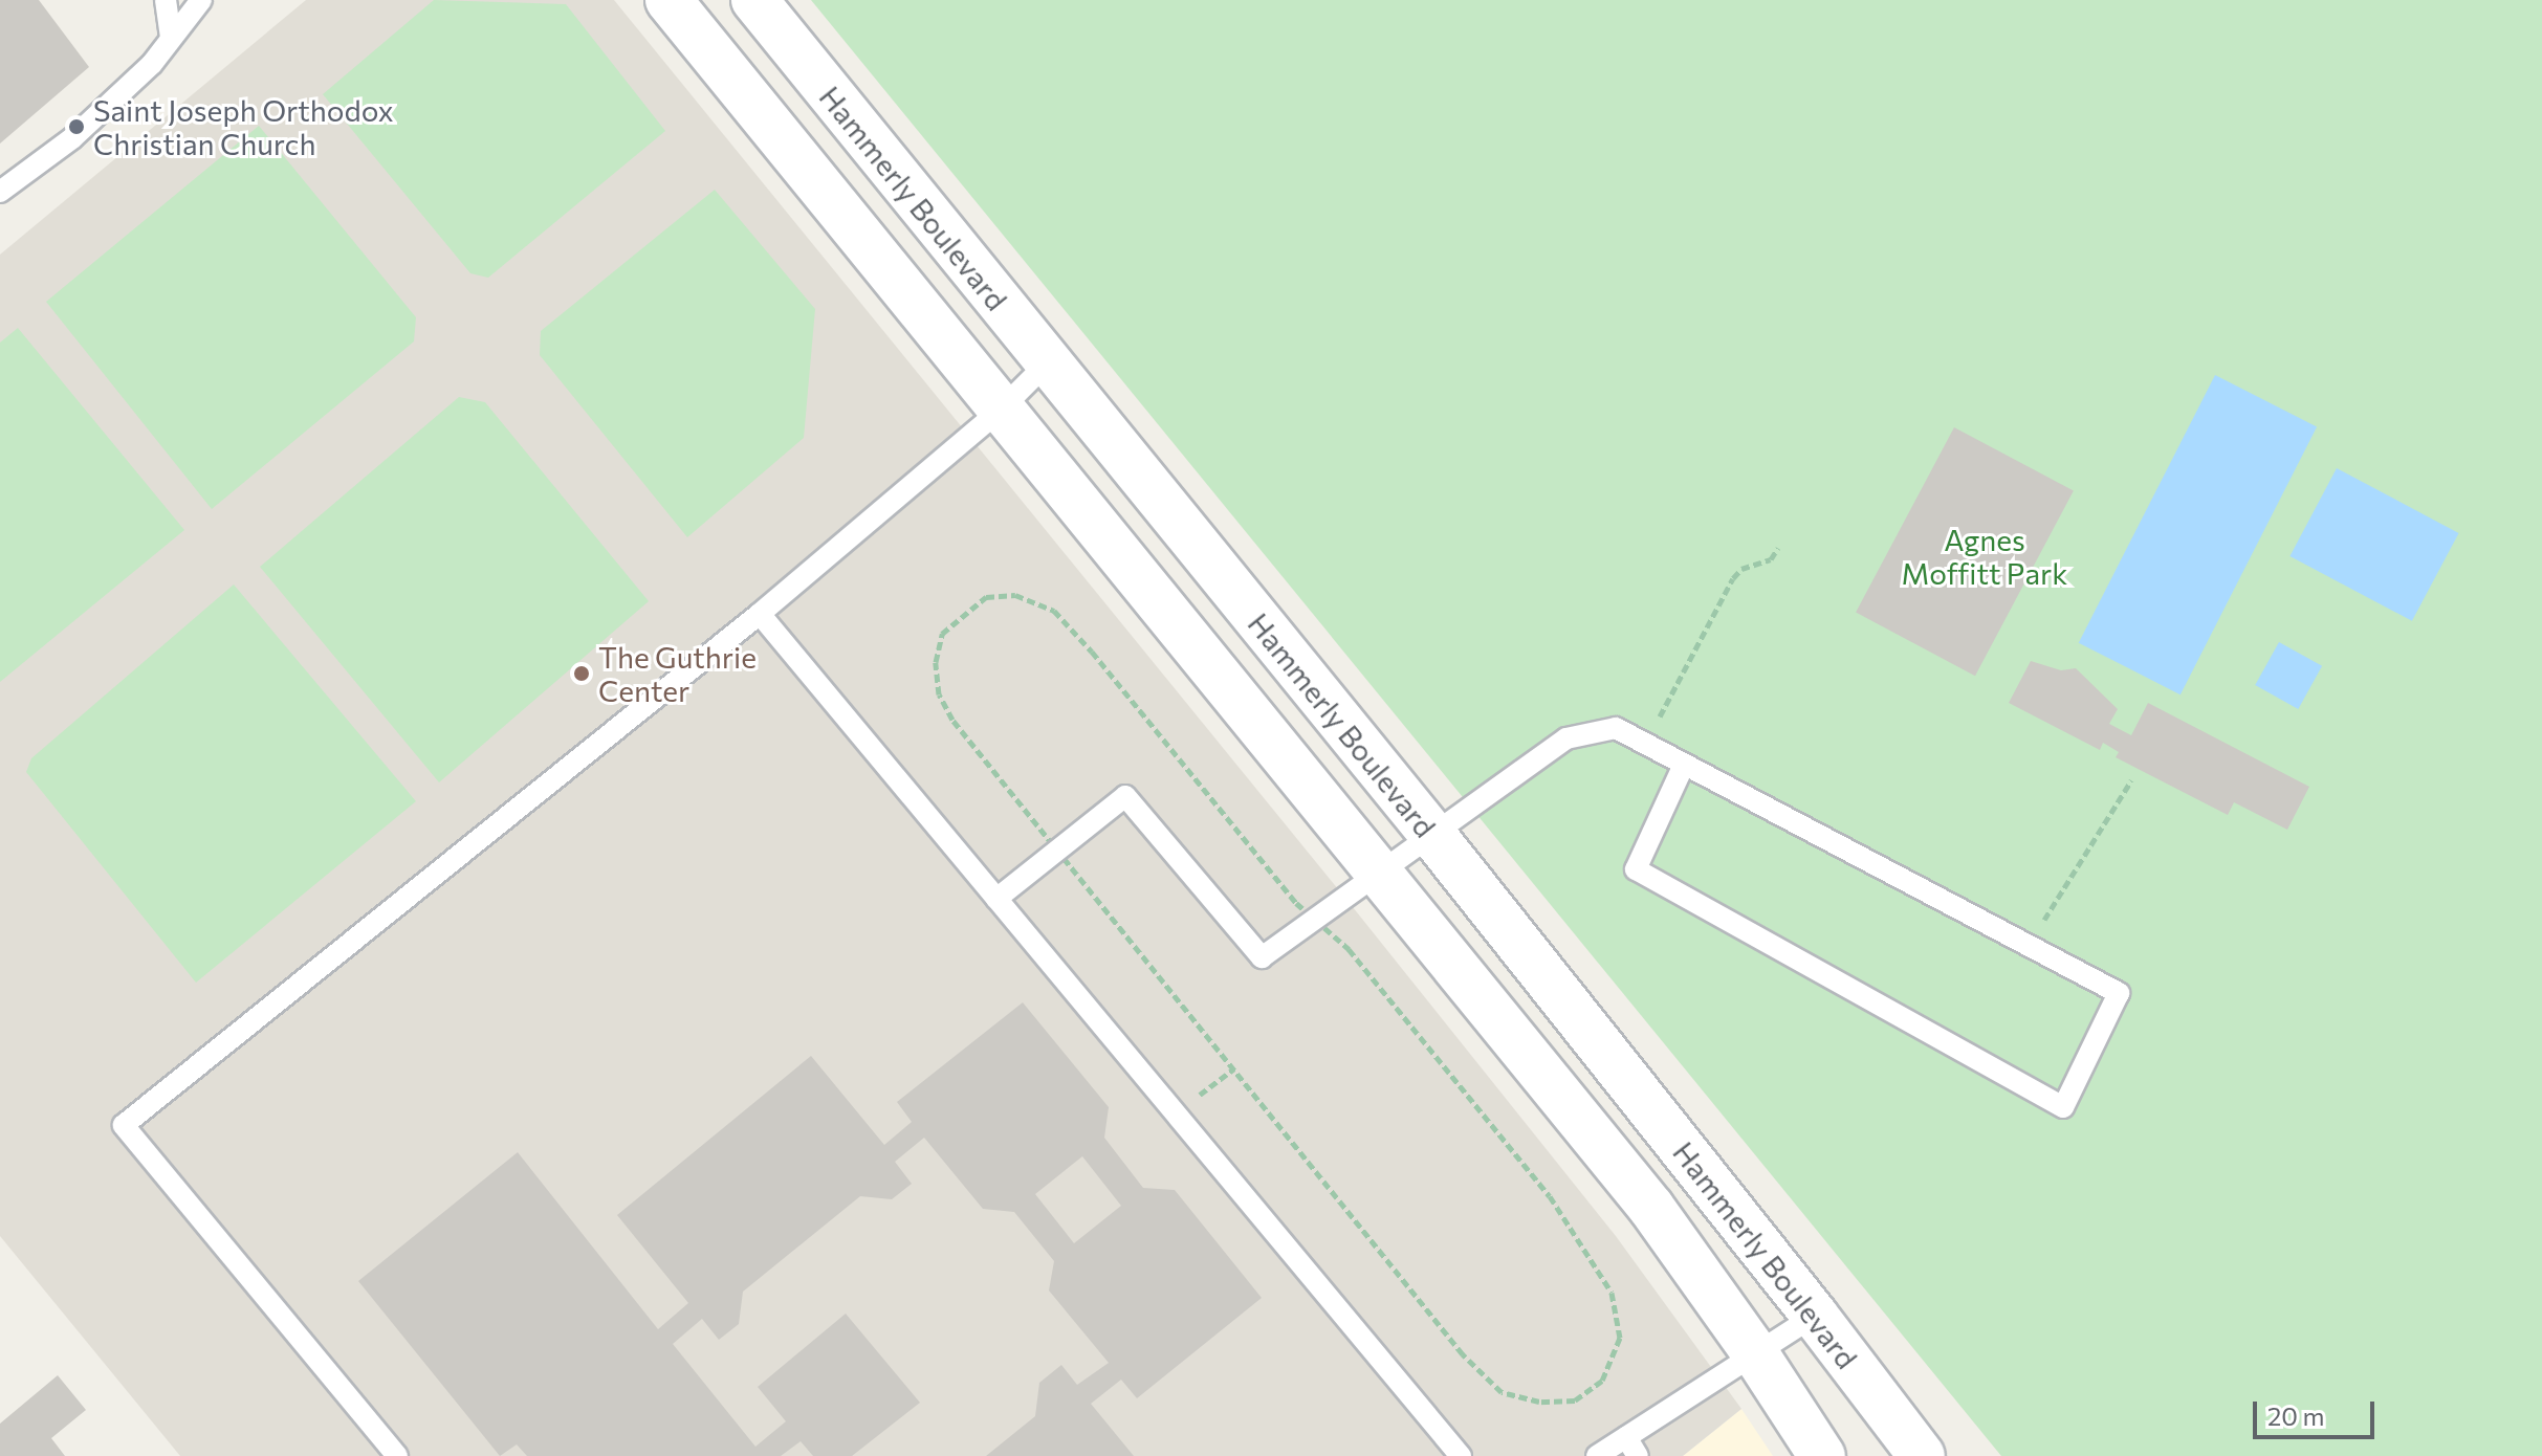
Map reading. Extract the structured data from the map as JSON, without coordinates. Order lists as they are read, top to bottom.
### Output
{
  "streets": {
    "main road": ["Hammerly Boulevard"]
  },
  "parks": ["Agnes Moffitt Park"],
  "places": ["Saint Joseph Orthodox Christian Church", "The Guthrie Center"],
  "scale_bar": "20 m"
}
